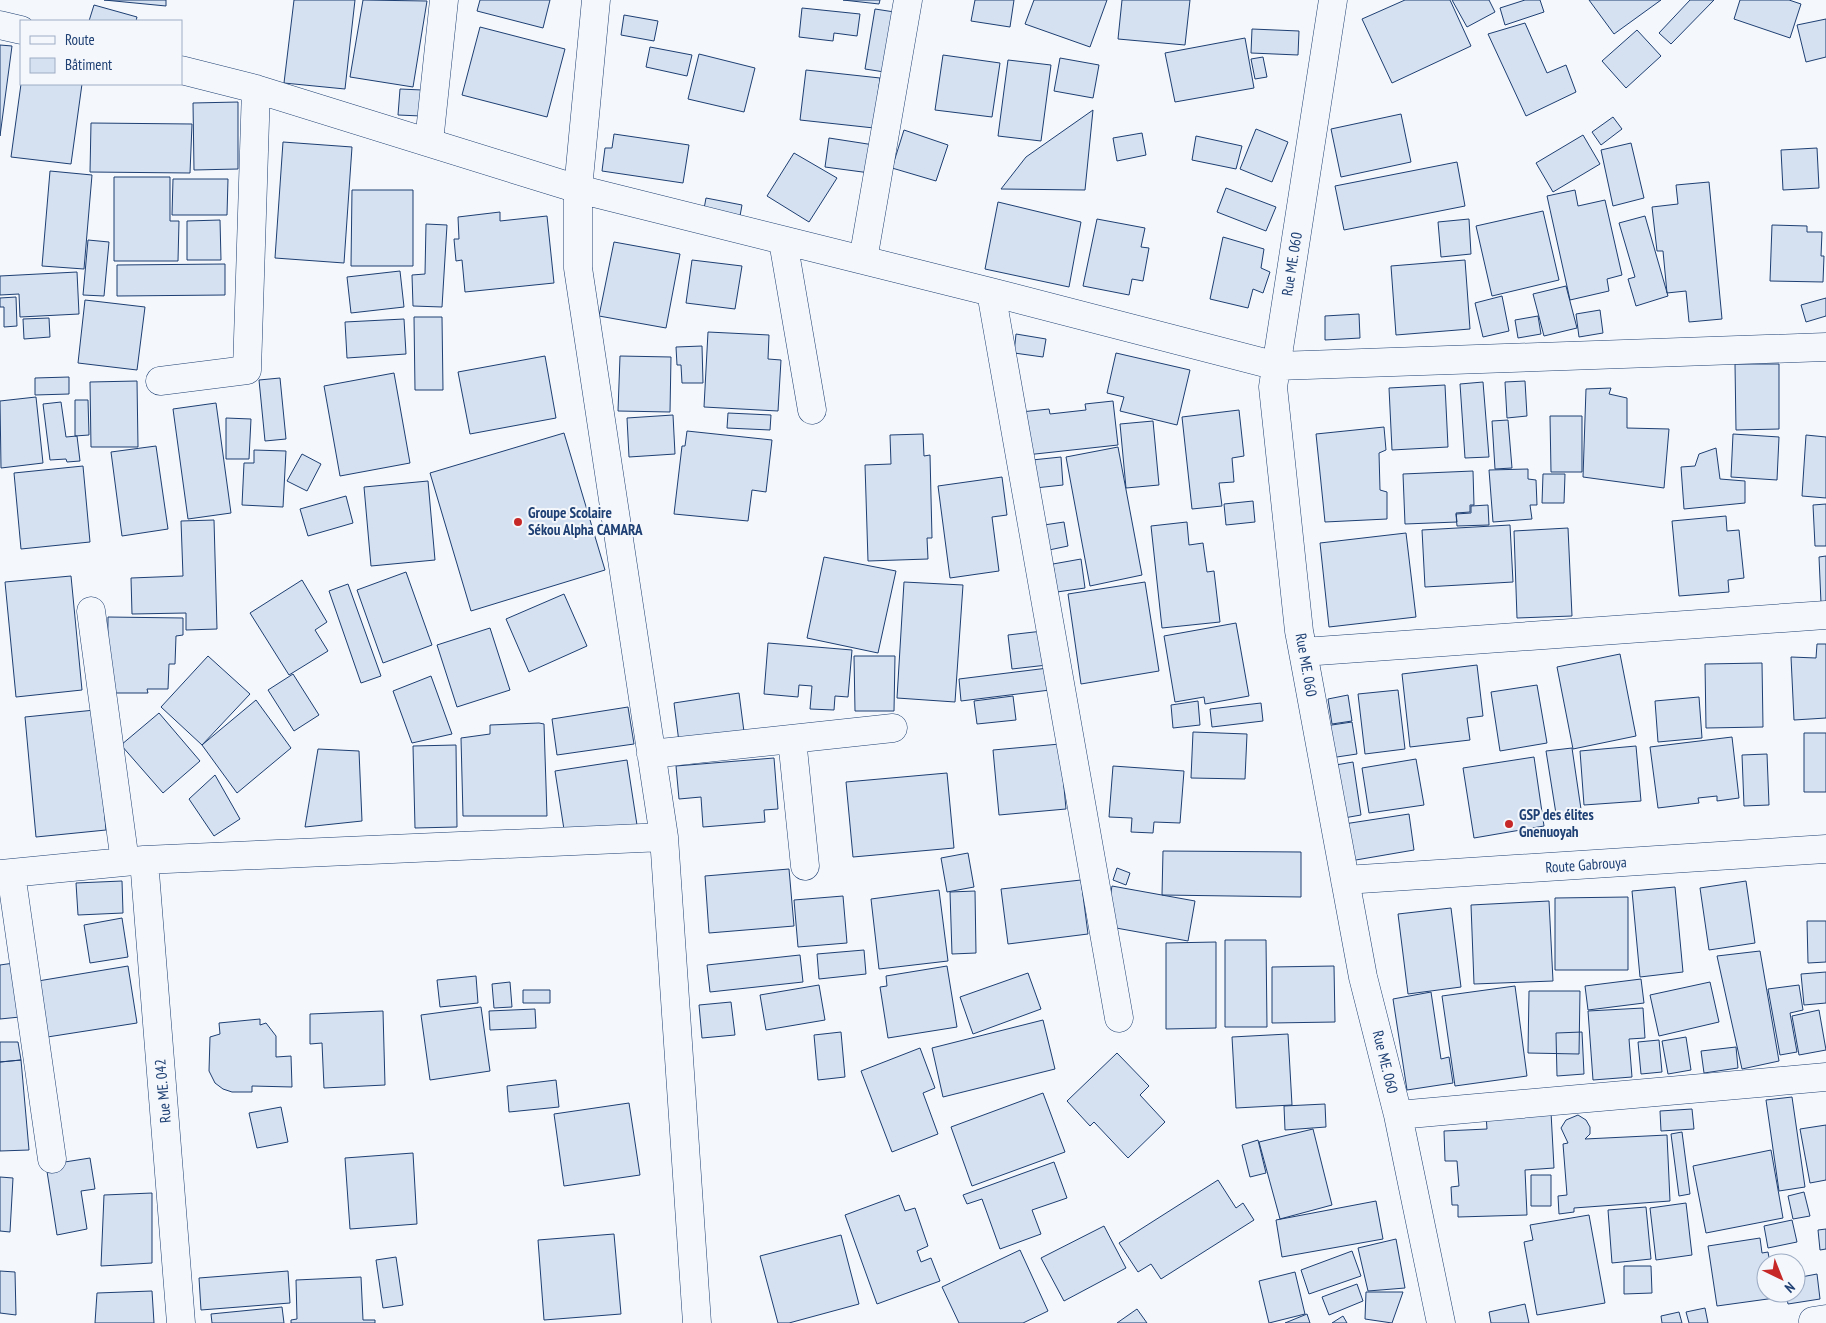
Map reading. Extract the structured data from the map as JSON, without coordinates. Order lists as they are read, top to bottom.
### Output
{
  "streets": {
    "street": ["Rue ME. 060", "Route Gabrouya", "Rue ME. 042"]
  },
  "crossings": [
    ["Rue ME. 060", "Route Gabrouya"]
  ],
  "places": ["Groupe Scolaire Sékou Alpha CAMARA", "GSP des élites Gnenuoyah"],
  "legend": ["Route", "Bâtiment"],
  "north": "bottom right"
}
